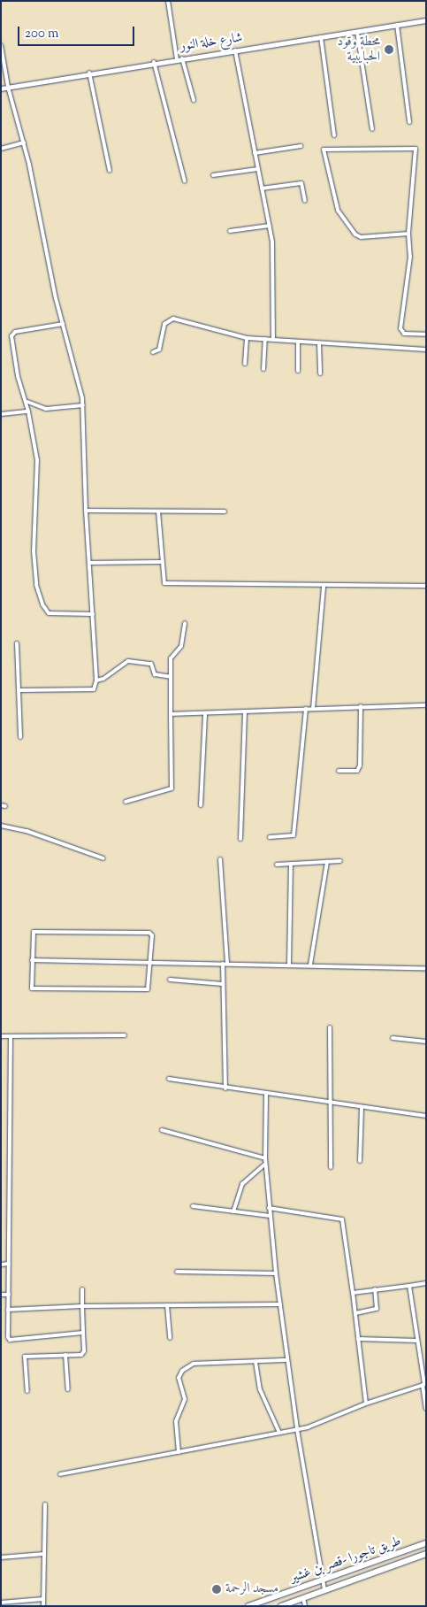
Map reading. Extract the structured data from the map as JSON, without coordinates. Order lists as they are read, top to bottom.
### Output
{
  "streets": {
    "highway": ["طريق تاجورا -قصر بن غشير"],
    "street": ["شارع خلة النور"]
  },
  "places": ["محطة وقود الحبايبية", "مسجد الرحمة"],
  "scale_bar": "200 m"
}
